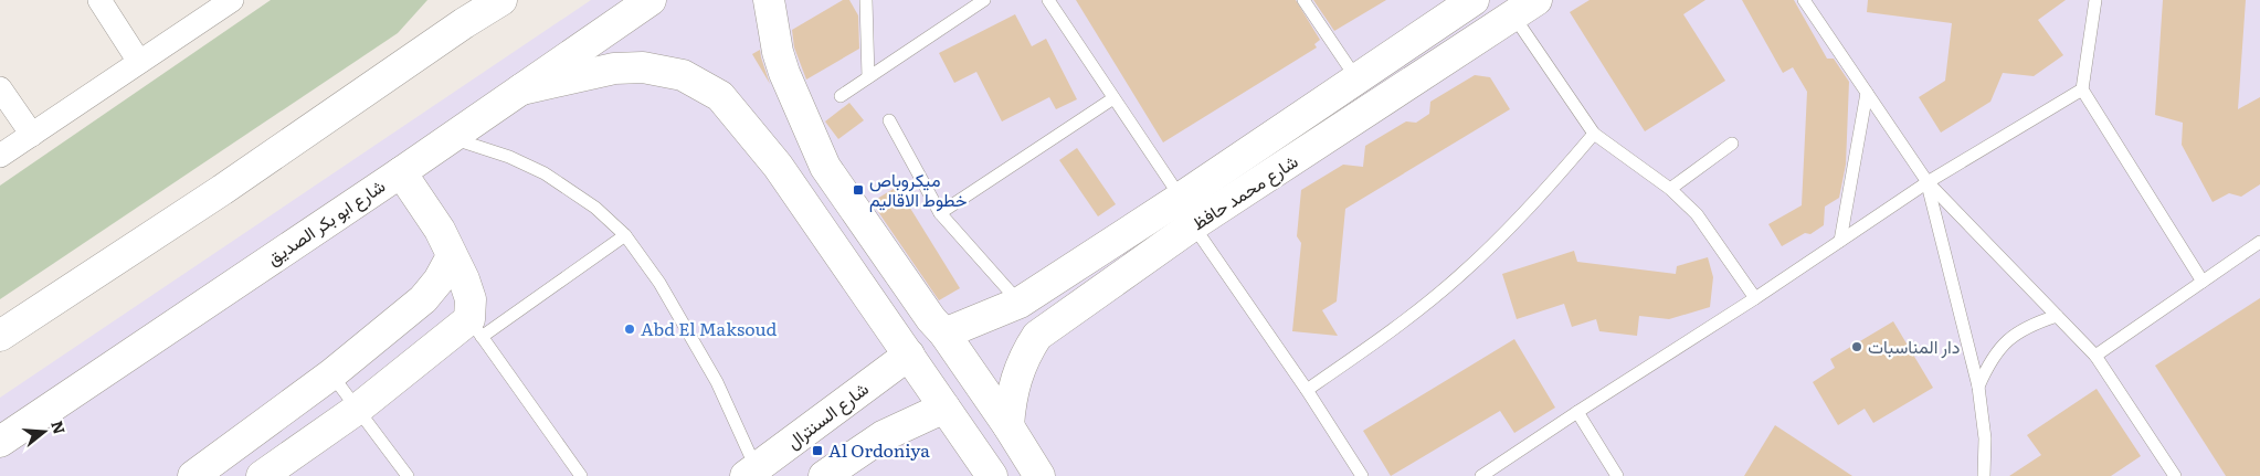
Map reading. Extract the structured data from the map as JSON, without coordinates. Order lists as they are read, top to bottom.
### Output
{
  "streets": {
    "street": ["شارع محمد حافظ", "شارع ابو بكر الصديق", "شارع السنترال"]
  },
  "places": {
    "transit": ["ميكروباص خطوط الاقاليم", "Al Ordoniya"],
    "other": ["Abd El Maksoud", "دار المناسبات"]
  },
  "north": "right"
}
